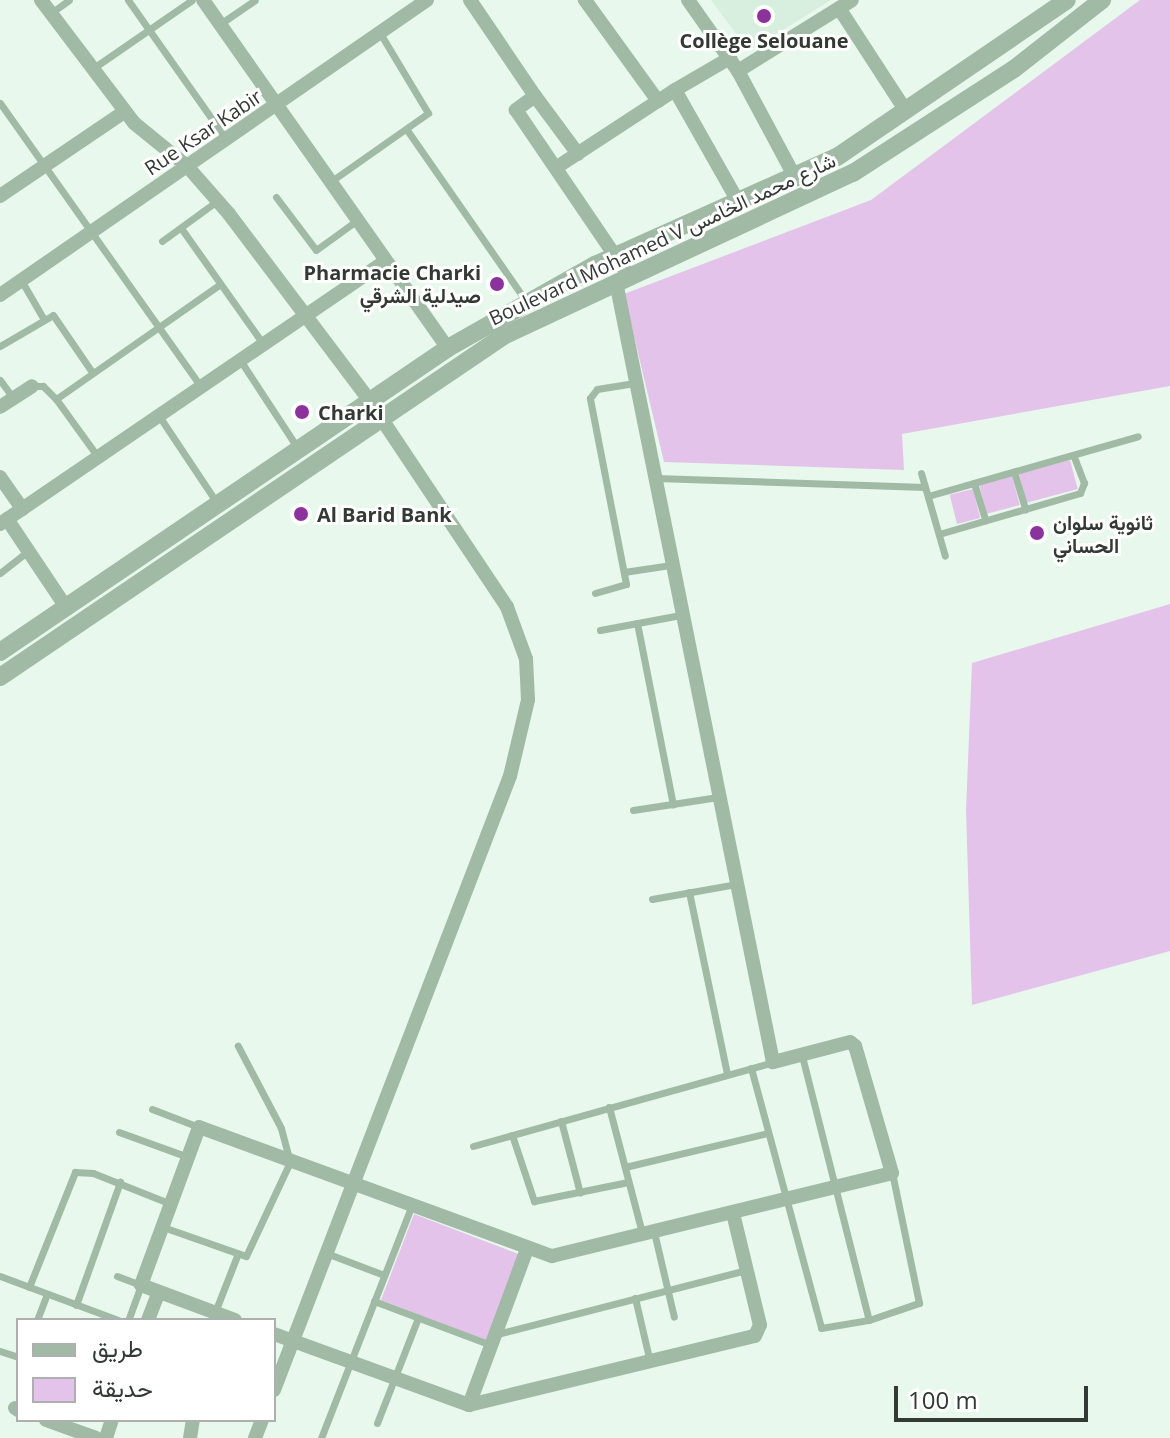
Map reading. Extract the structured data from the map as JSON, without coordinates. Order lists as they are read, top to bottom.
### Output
{
  "streets": {
    "street": ["Rue Ksar Kabir", "Boulevard Mohamed V شارع محمد الخامس"]
  },
  "places": [
    "Collège Selouane",
    "Pharmacie Charki صيدلية الشرقي",
    "Charki",
    "Al Barid Bank",
    "ثانوية سلوان الحساني"
  ],
  "legend": ["طريق", "حديقة"],
  "scale_bar": "100 m"
}
